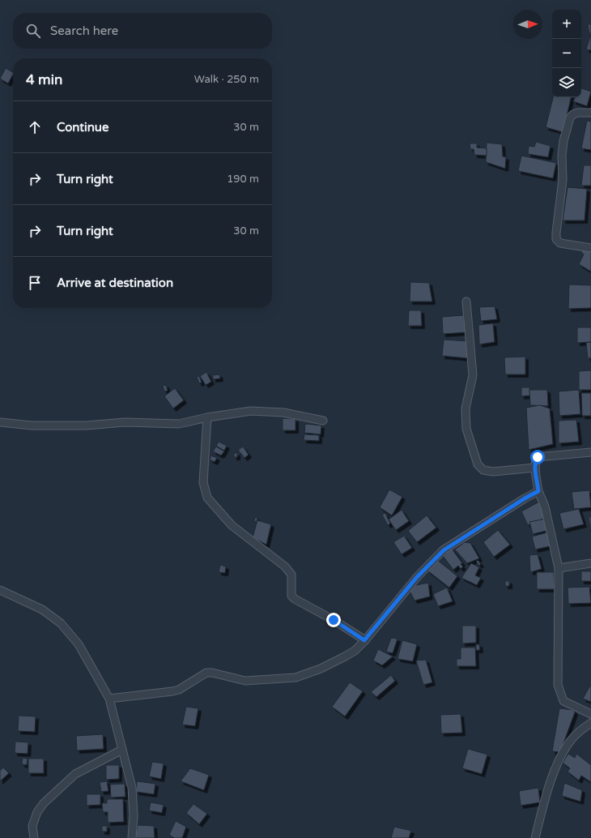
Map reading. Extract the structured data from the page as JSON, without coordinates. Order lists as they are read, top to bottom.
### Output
{
  "north": "right",
  "page": {
    "map_buttons": ["+", "−"],
    "search": "Search here",
    "heading": ["4 min", "Walk · 250 m"],
    "list": [
      ["Continue", "30 m"],
      ["Turn right", "190 m"],
      ["Turn right", "30 m"],
      "Arrive at destination"
    ]
  }
}
